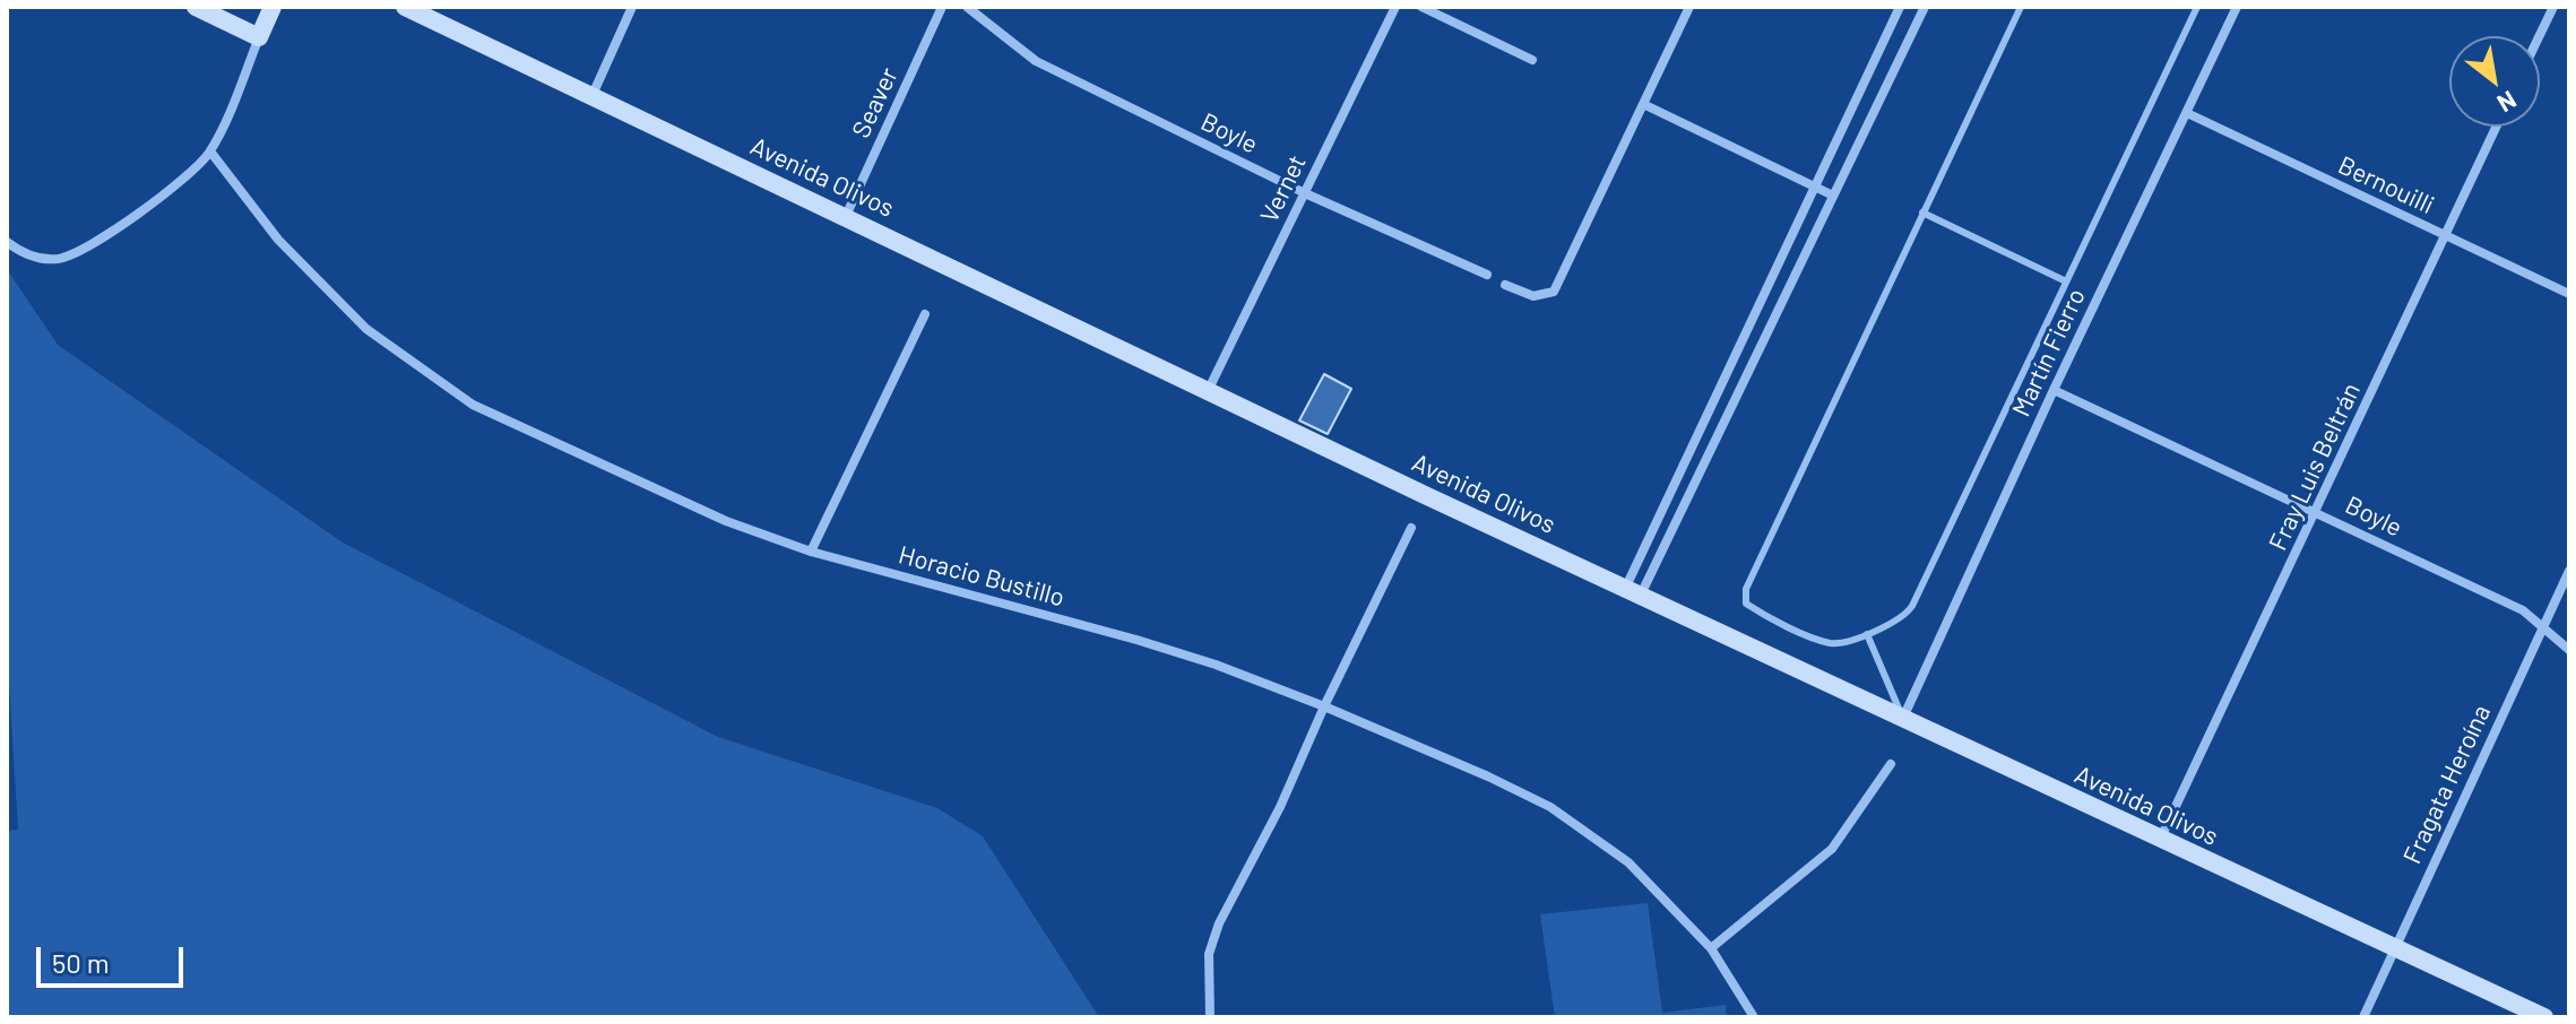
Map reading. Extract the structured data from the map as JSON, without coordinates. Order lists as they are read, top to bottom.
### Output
{
  "streets": {
    "street": [
      "Seaver",
      "Boyle",
      "Avenida Olivos",
      "Bernouilli",
      "Vernet",
      "Martín Fierro",
      "Fray Luis Beltrán",
      "Horacio Bustillo",
      "Fragata Heroína"
    ]
  },
  "crossings": [
    ["Seaver", "Avenida Olivos"],
    ["Boyle", "Vernet"],
    ["Boyle", "Martín Fierro"],
    ["Boyle", "Fray Luis Beltrán"],
    ["Boyle", "Fragata Heroína"],
    ["Avenida Olivos", "Vernet"],
    ["Avenida Olivos", "Martín Fierro"],
    ["Avenida Olivos", "Fray Luis Beltrán"],
    ["Avenida Olivos", "Fragata Heroína"],
    ["Bernouilli", "Martín Fierro"],
    ["Bernouilli", "Fray Luis Beltrán"]
  ],
  "scale_bar": "50 m",
  "north": "bottom right"
}
